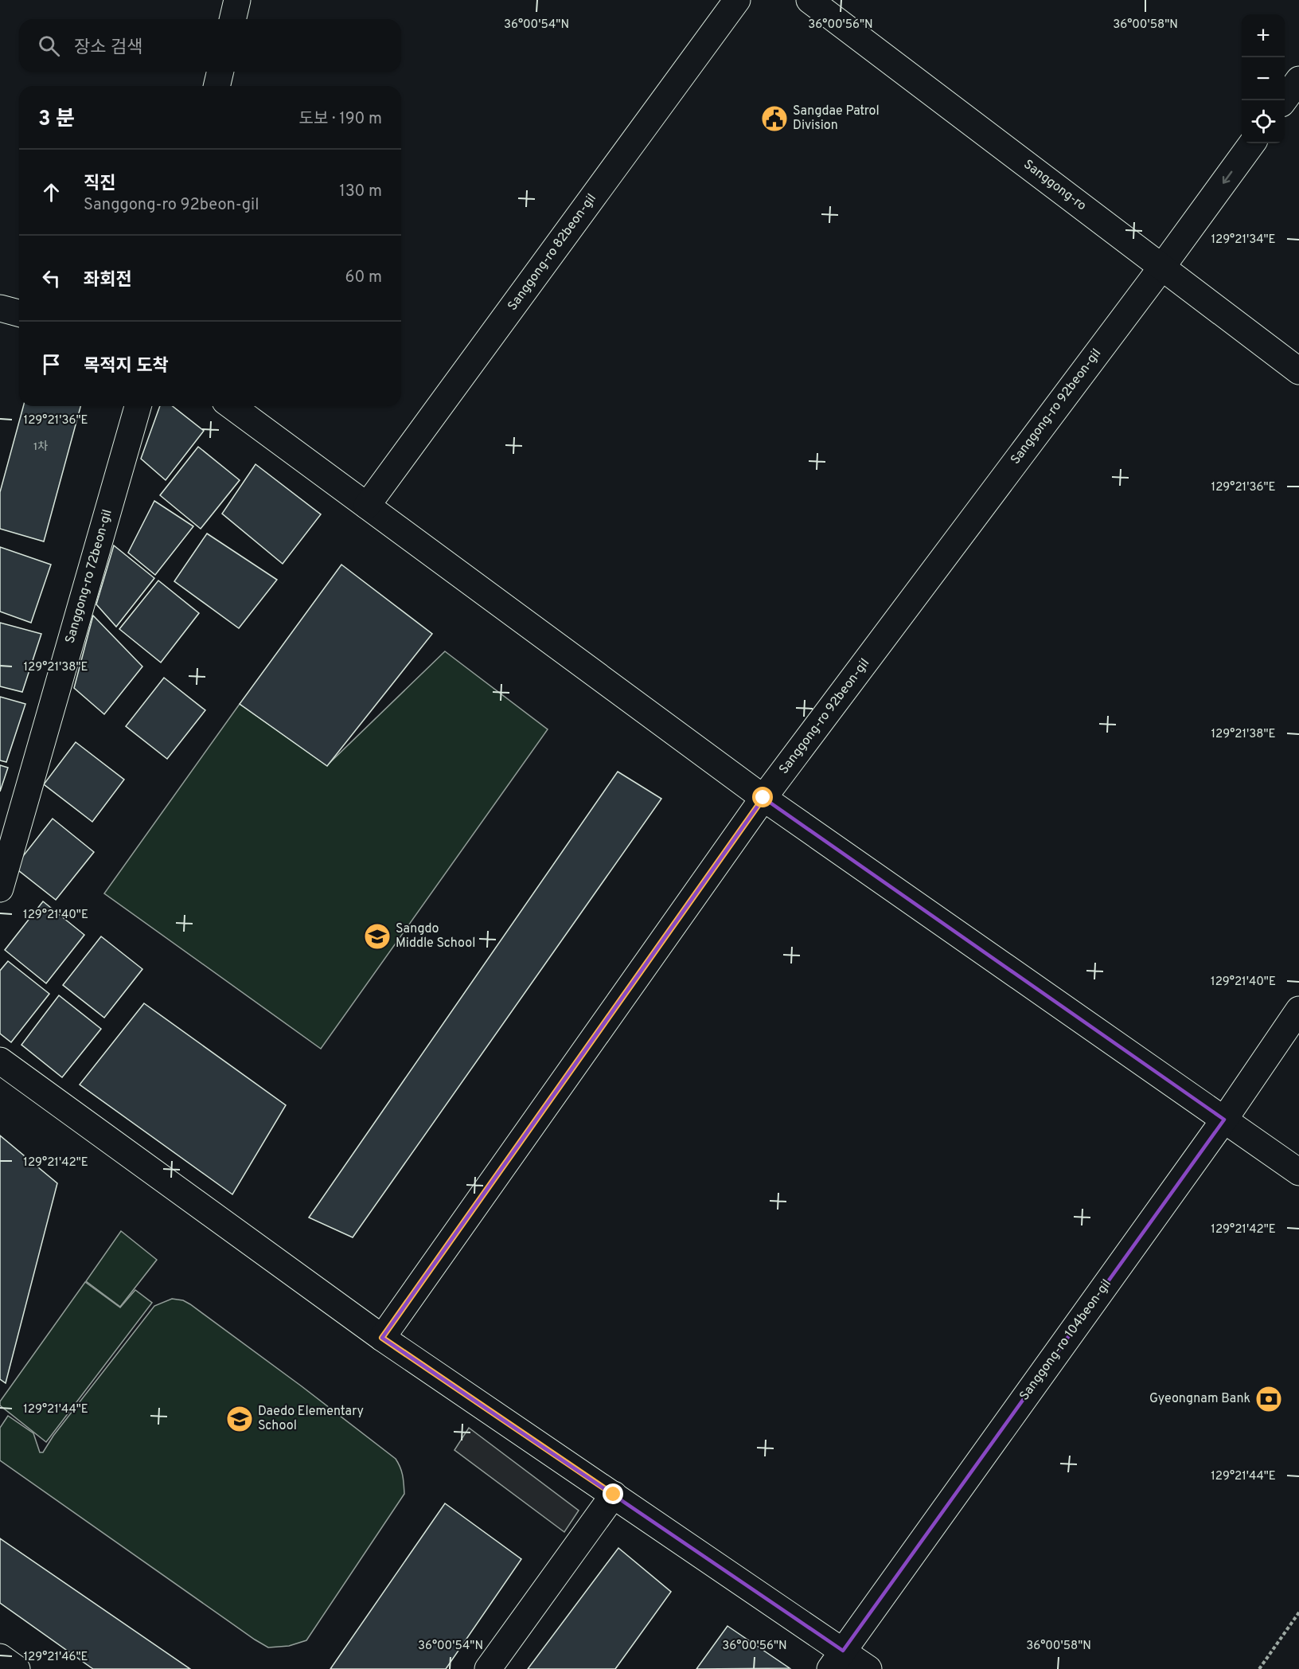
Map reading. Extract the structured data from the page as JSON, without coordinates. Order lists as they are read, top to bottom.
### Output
{
  "streets": {
    "street": [
      "Sanggong-ro",
      "Sanggong-ro 82beon-gil",
      "Sanggong-ro 92beon-gil",
      "Sanggong-ro 72beon-gil",
      "Sanggong-ro 104beon-gil"
    ]
  },
  "crossings": [
    ["Sanggong-ro", "Sanggong-ro 92beon-gil"]
  ],
  "places": {
    "public building": ["Sangdae Patrol Division"],
    "school or university": ["Sangdo Middle School", "Daedo Elementary School"],
    "bank": ["Gyeongnam Bank"]
  },
  "house_numbers": ["1차"],
  "page": {
    "map_buttons": ["+", "−"],
    "search": "장소 검색",
    "heading": ["3 분", "도보 · 190 m"],
    "list": [
      ["직진", "Sanggong-ro 92beon-gil", "130 m"],
      ["좌회전", "60 m"],
      "목적지 도착"
    ]
  },
  "coordinates": [
    "36°00'54\"N",
    "36°00'56\"N",
    "36°00'58\"N",
    "129°21'34\"E",
    "129°21'36\"E",
    "129°21'38\"E",
    "129°21'40\"E",
    "129°21'42\"E",
    "129°21'44\"E",
    "129°21'46\"E"
  ]
}
